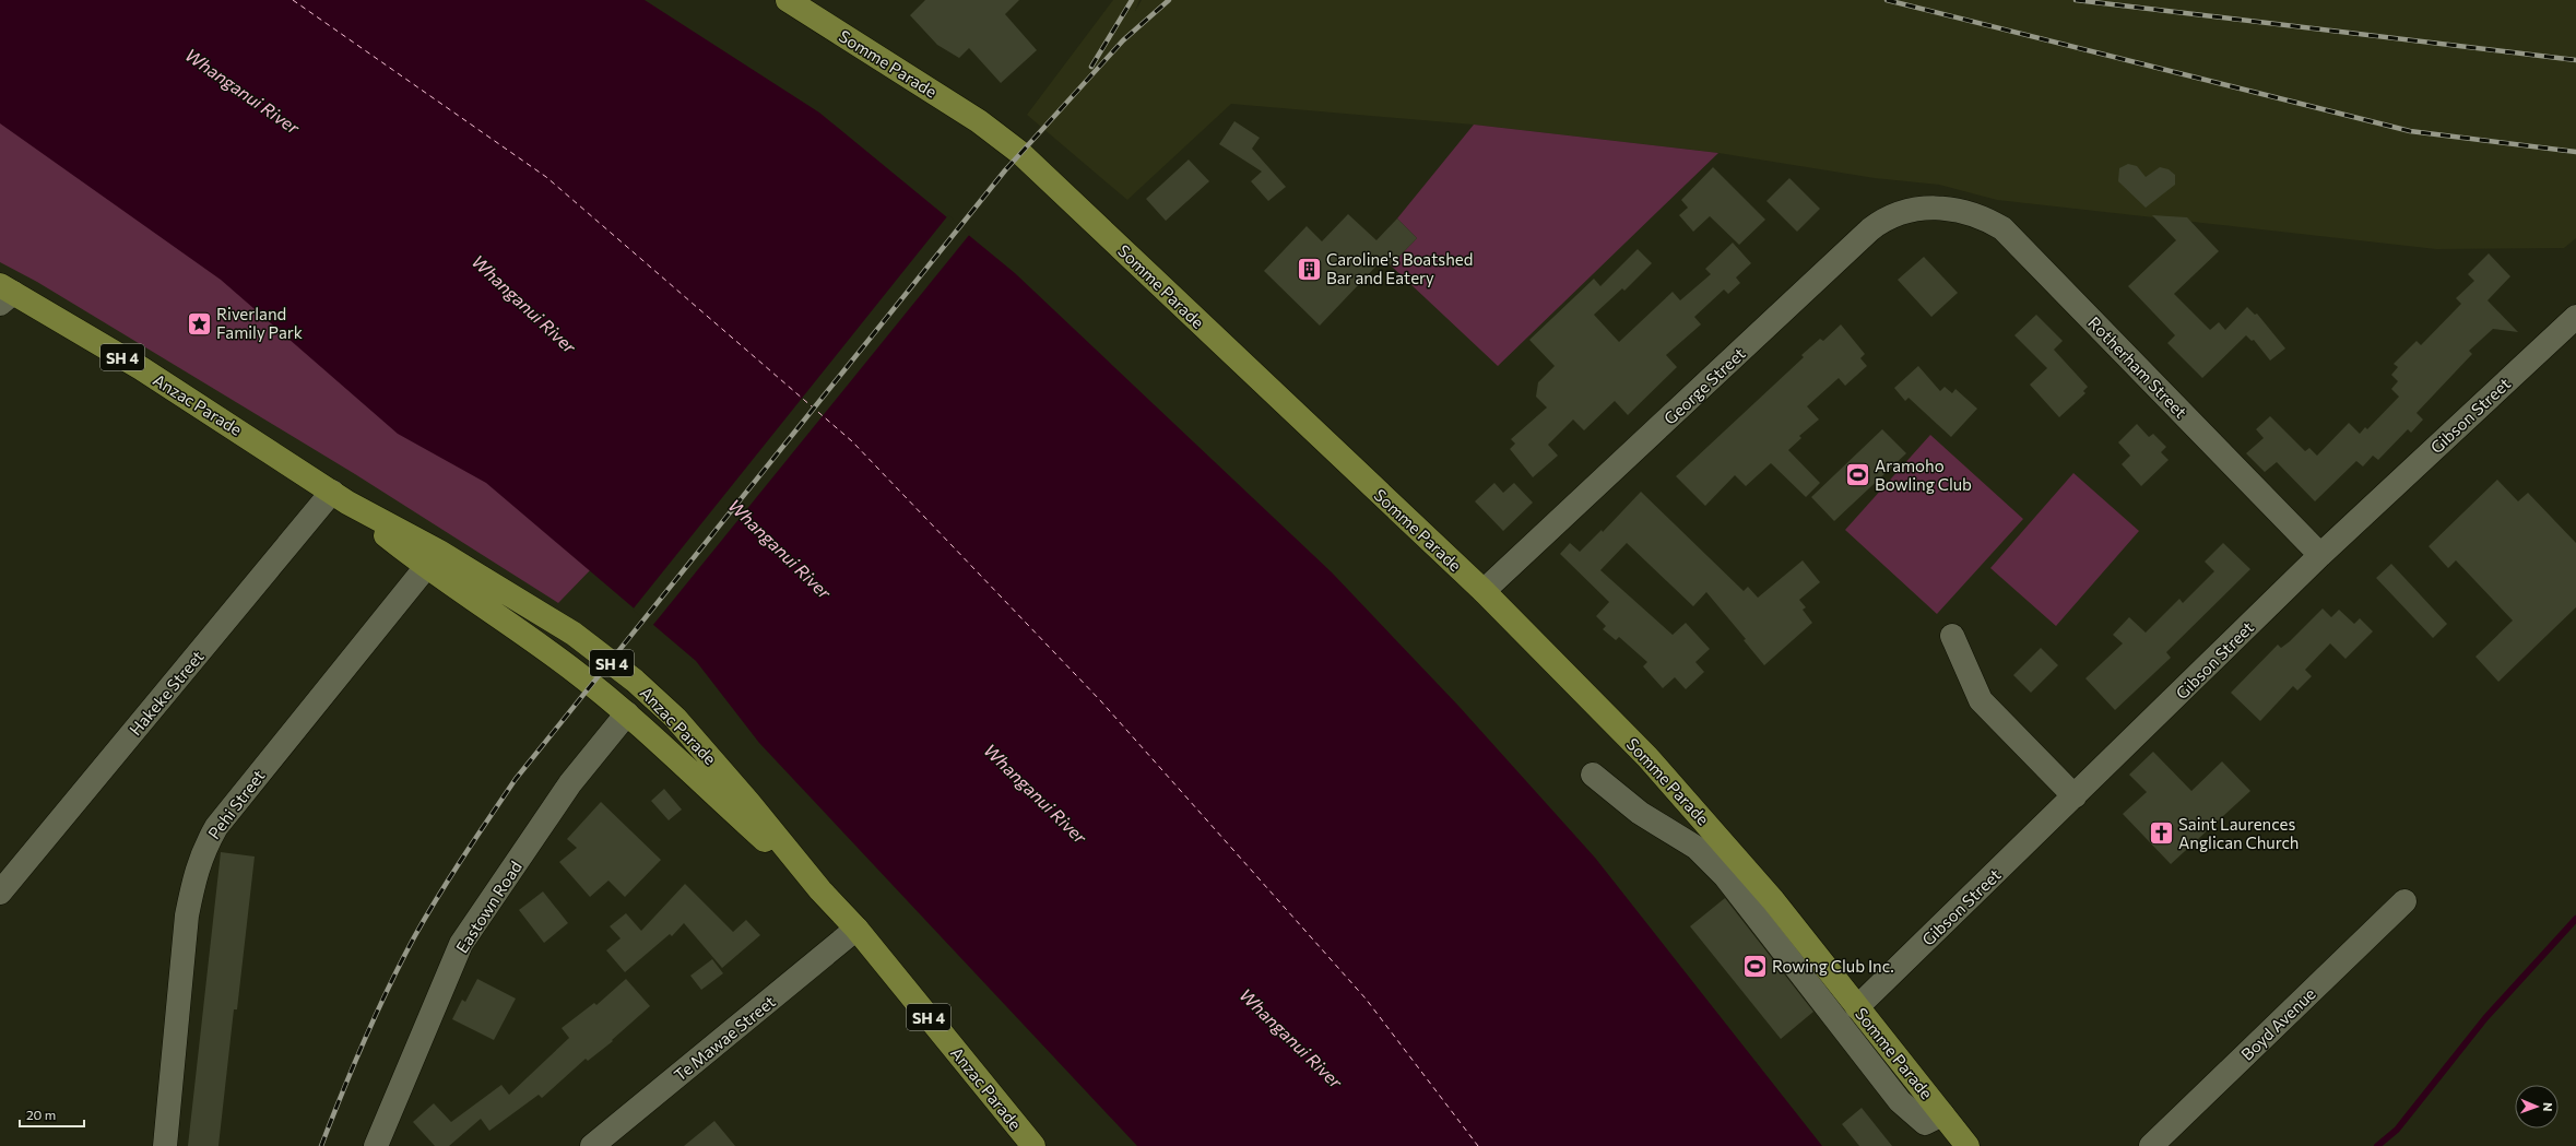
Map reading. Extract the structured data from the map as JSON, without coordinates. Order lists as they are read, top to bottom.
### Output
{
  "streets": {
    "main road": ["Somme Parade", "SH 4", "Anzac Parade"],
    "street": [
      "Rotherham Street",
      "George Street",
      "Gibson Street",
      "Hakeke Street",
      "Pehi Street",
      "Eastown Road",
      "Boyd Avenue",
      "Te Mawae Street"
    ]
  },
  "crossings": [
    ["Somme Parade", "George Street"],
    ["Somme Parade", "Gibson Street"],
    ["Rotherham Street", "George Street"],
    ["Rotherham Street", "Gibson Street"],
    ["Anzac Parade", "Hakeke Street"],
    ["Anzac Parade", "Pehi Street"],
    ["Anzac Parade", "Eastown Road"],
    ["Anzac Parade", "Te Mawae Street"]
  ],
  "water": ["Whanganui River"],
  "places": {
    "building": ["Caroline's Boatshed Bar and Eatery"],
    "place": ["Riverland Family Park"],
    "sports": ["Aramoho Bowling Club", "Rowing Club Inc."],
    "church": ["Saint Laurences Anglican Church"]
  },
  "scale_bar": "20 m",
  "north": "right"
}
